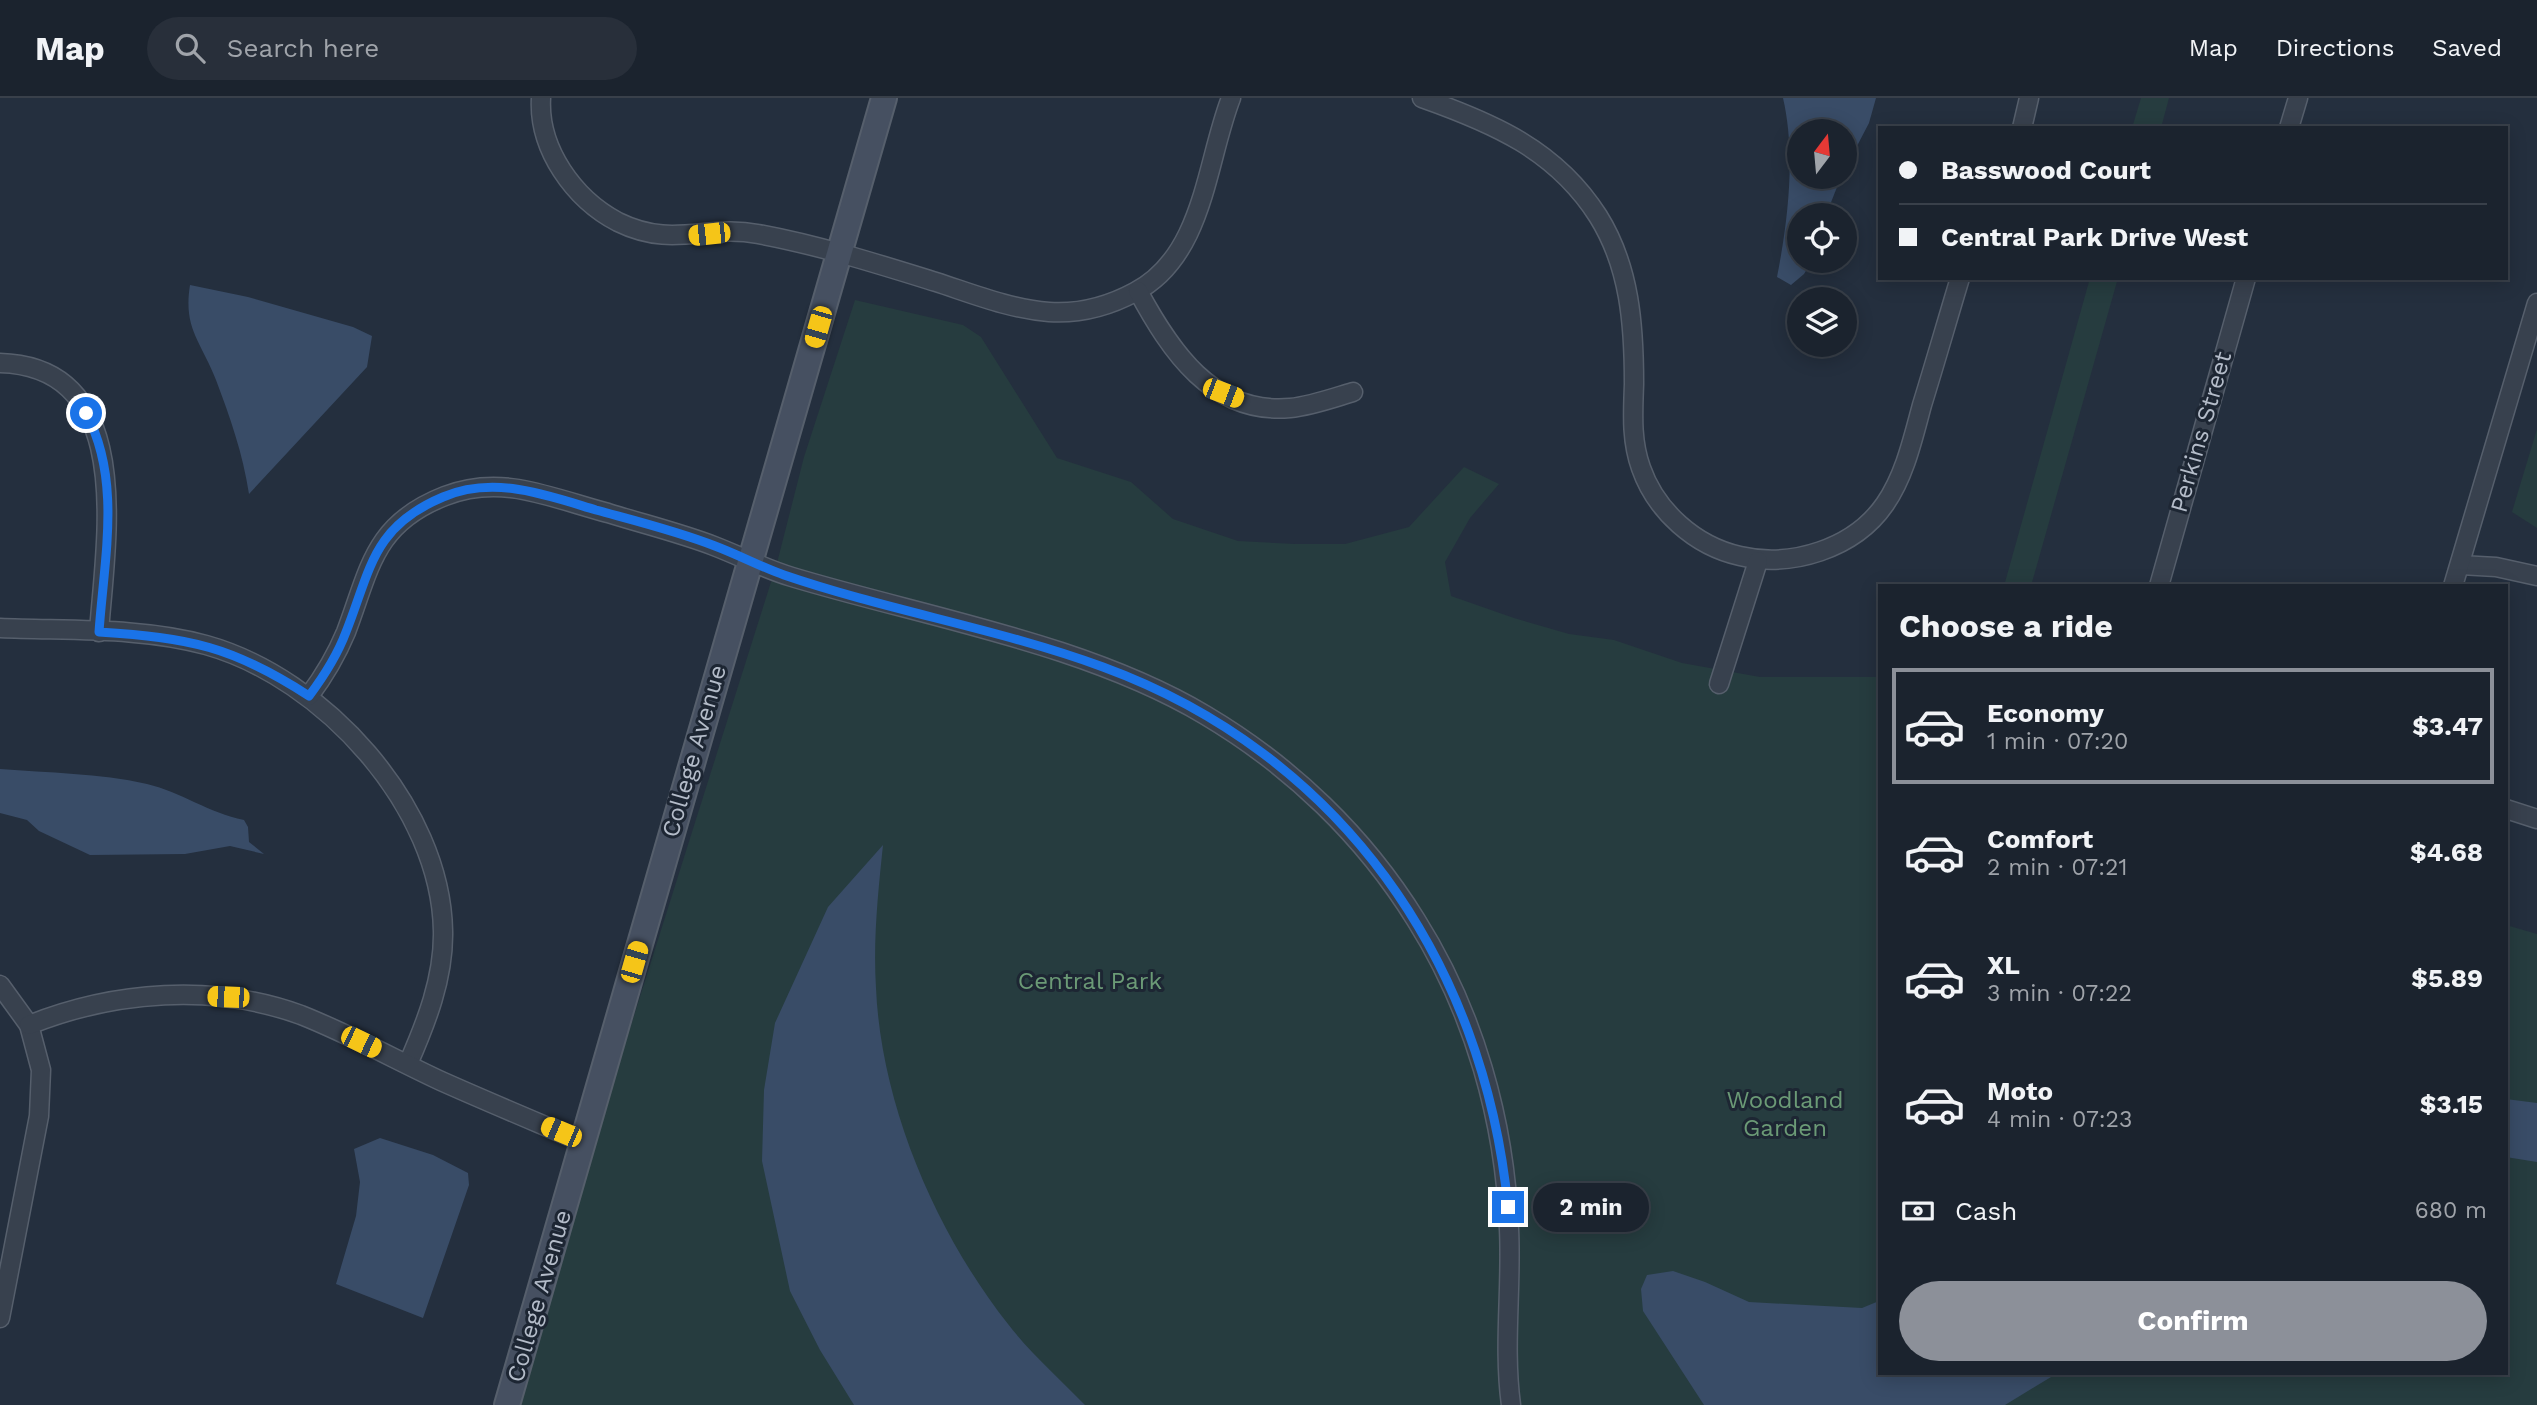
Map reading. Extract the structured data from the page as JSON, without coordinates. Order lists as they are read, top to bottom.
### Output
{
  "streets": {
    "main road": ["College Avenue"],
    "street": ["Perkins Street"]
  },
  "parks": ["Central Park", "Woodland Garden"],
  "north": "top",
  "page": {
    "header": "Map",
    "search": "Search here",
    "nav": ["Map", "Directions", "Saved"],
    "banner": ["Basswood Court", "Central Park Drive West"],
    "heading": "Choose a ride",
    "list": [
      {
        "name": "Economy",
        "note": "1 min · 07:20",
        "value": "$3.47"
      },
      {
        "name": "Comfort",
        "note": "2 min · 07:21",
        "value": "$4.68"
      },
      {
        "name": "XL",
        "note": "3 min · 07:22",
        "value": "$5.89"
      },
      {
        "name": "Moto",
        "note": "4 min · 07:23",
        "value": "$3.15"
      }
    ],
    "pay": ["Cash", "680 m"],
    "bubble": "2 min",
    "buttons": "Confirm"
  }
}
